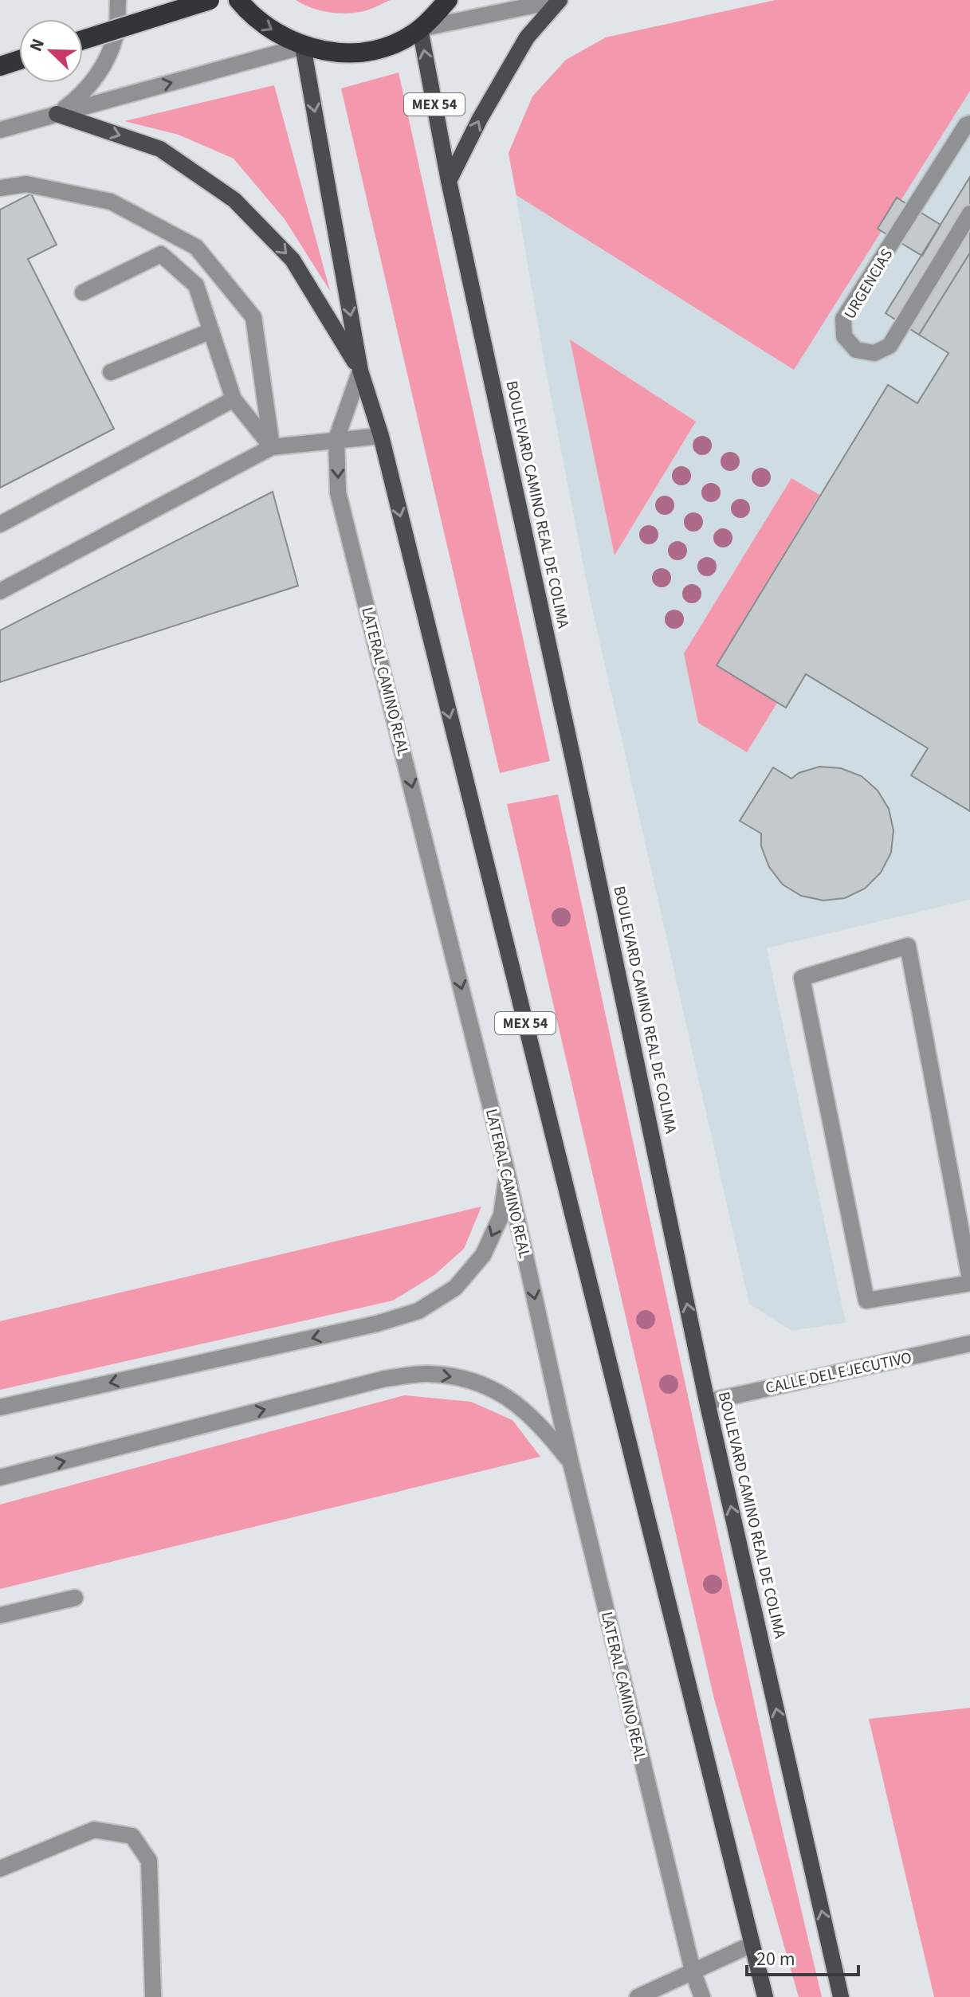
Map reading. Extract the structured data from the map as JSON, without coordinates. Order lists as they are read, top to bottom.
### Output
{
  "streets": {
    "main road": ["MEX 54", "BOULEVARD CAMINO REAL DE COLIMA"],
    "street": ["URGENCIAS", "LATERAL CAMINO REAL", "CALLE DEL EJECUTIVO"]
  },
  "crossings": [
    ["MEX 54", "LATERAL CAMINO REAL"],
    ["BOULEVARD CAMINO REAL DE COLIMA", "CALLE DEL EJECUTIVO"]
  ],
  "one_way": ["LATERAL CAMINO REAL"],
  "scale_bar": "20 m",
  "north": "top left"
}
